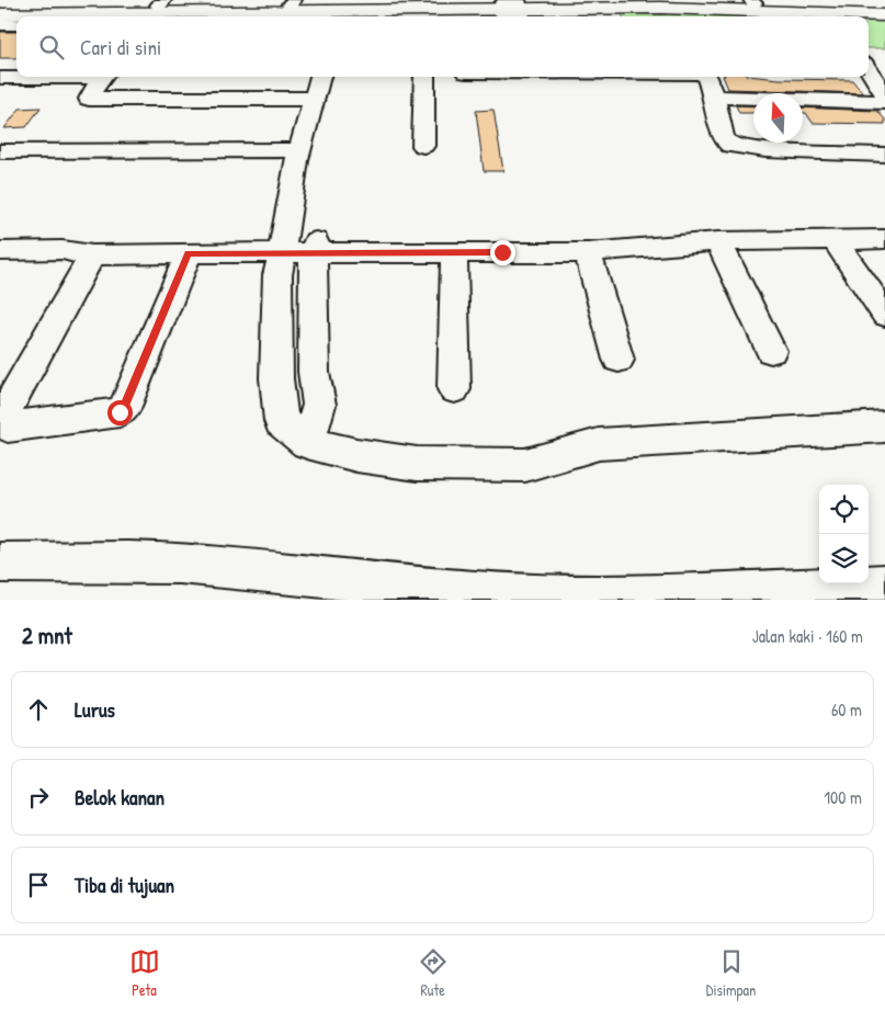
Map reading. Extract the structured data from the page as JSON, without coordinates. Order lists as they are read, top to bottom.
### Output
{
  "north": "top",
  "page": {
    "search": "Cari di sini",
    "heading": ["2 mnt", "Jalan kaki · 160 m"],
    "list": [
      ["Lurus", "60 m"],
      ["Belok kanan", "100 m"],
      "Tiba di tujuan"
    ],
    "nav": ["Peta", "Rute", "Disimpan"]
  }
}
